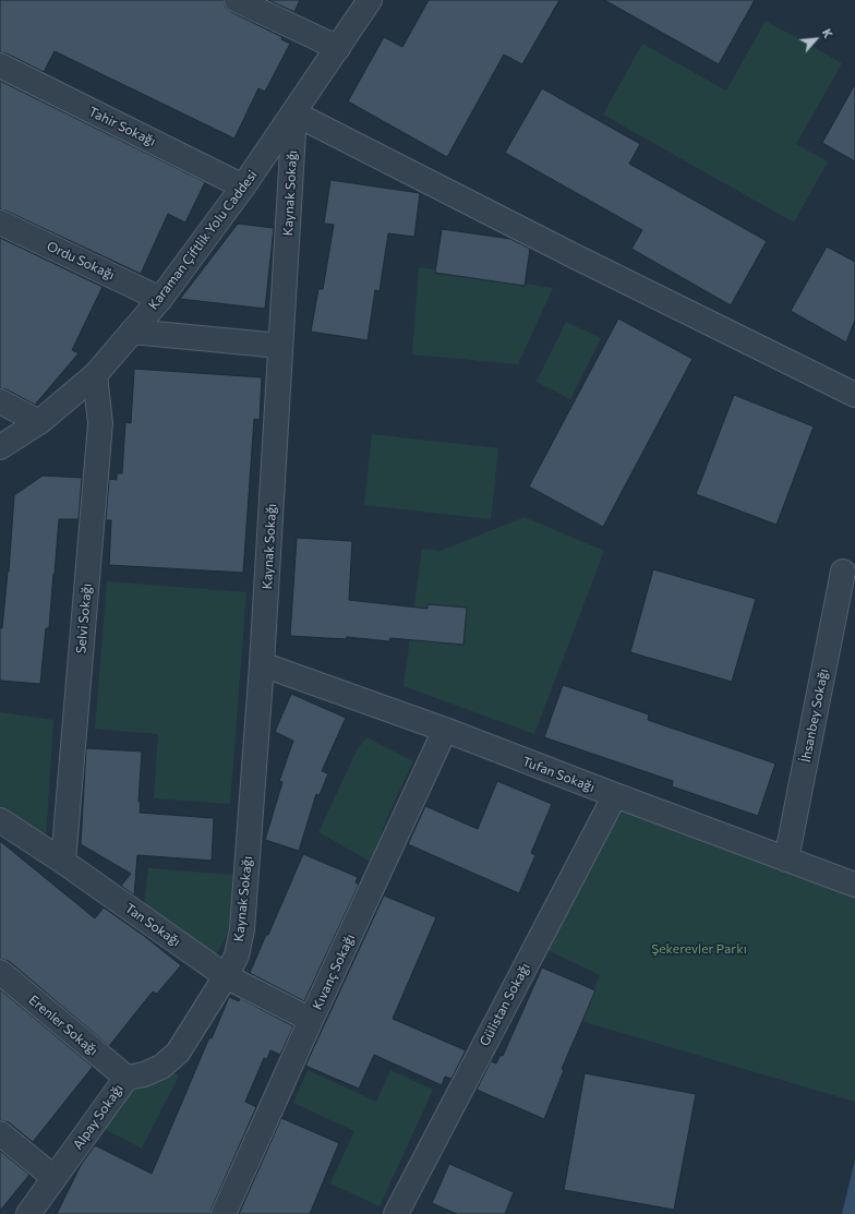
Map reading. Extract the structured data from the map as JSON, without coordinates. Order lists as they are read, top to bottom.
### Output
{
  "streets": {
    "street": [
      "Tahir Sokağı",
      "Kaynak Sokağı",
      "Karaman Çiftlik Yolu Caddesi",
      "Ordu Sokağı",
      "Selvi Sokağı",
      "İhsanbey Sokağı",
      "Tufan Sokağı",
      "Tan Sokağı",
      "Kıvanç Sokağı",
      "Gülistan Sokağı",
      "Erenler Sokağı",
      "Alpay Sokağı"
    ]
  },
  "crossings": [
    ["Tahir Sokağı", "Karaman Çiftlik Yolu Caddesi"],
    ["Kaynak Sokağı", "Karaman Çiftlik Yolu Caddesi"],
    ["Kaynak Sokağı", "Tufan Sokağı"],
    ["Kaynak Sokağı", "Tan Sokağı"],
    ["Kaynak Sokağı", "Alpay Sokağı"],
    ["Karaman Çiftlik Yolu Caddesi", "Ordu Sokağı"],
    ["Karaman Çiftlik Yolu Caddesi", "Selvi Sokağı"],
    ["Selvi Sokağı", "Tan Sokağı"],
    ["İhsanbey Sokağı", "Tufan Sokağı"],
    ["Tufan Sokağı", "Kıvanç Sokağı"],
    ["Tufan Sokağı", "Gülistan Sokağı"],
    ["Tan Sokağı", "Kıvanç Sokağı"],
    ["Tan Sokağı", "Alpay Sokağı"],
    ["Erenler Sokağı", "Alpay Sokağı"]
  ],
  "parks": ["Şekerevler Parkı"],
  "north": "top right"
}
